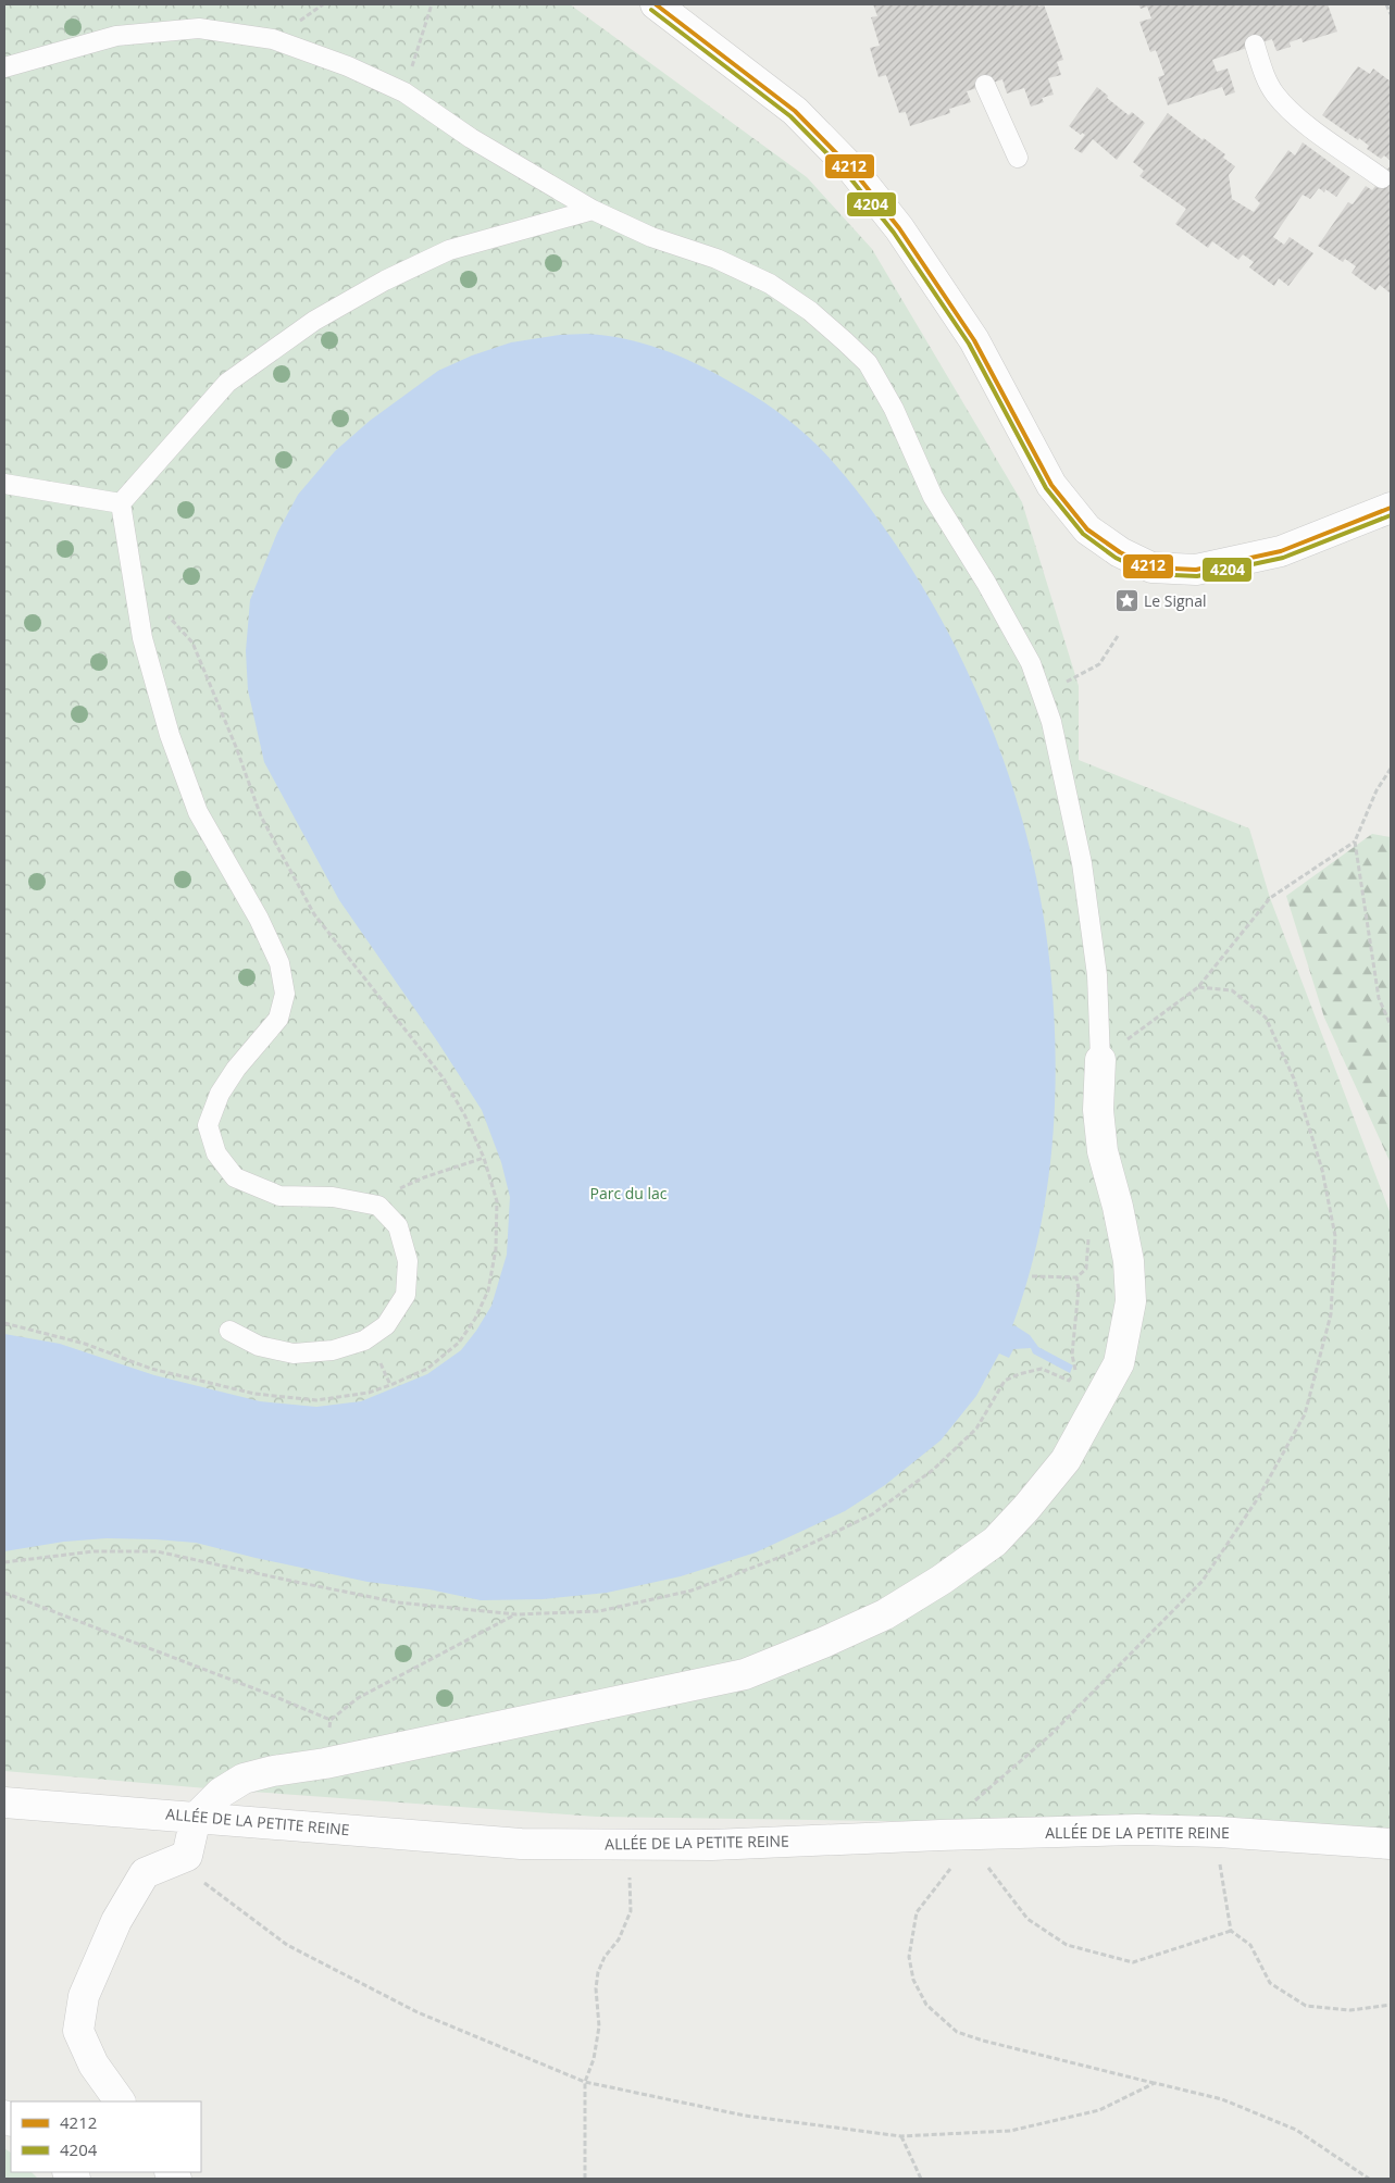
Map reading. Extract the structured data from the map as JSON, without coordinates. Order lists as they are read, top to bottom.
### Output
{
  "streets": {
    "street": ["ALLÉE DE LA PETITE REINE"]
  },
  "parks": ["Parc du lac"],
  "places": {
    "place": ["Le Signal"]
  },
  "lines": ["transit line 4212", "transit line 4204"],
  "legend": ["4212", "4204"]
}
